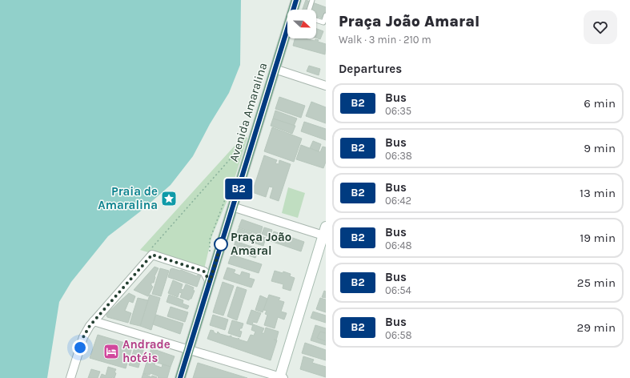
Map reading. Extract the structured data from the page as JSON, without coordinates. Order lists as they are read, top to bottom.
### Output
{
  "streets": {
    "main road": ["Avenida Amaralina"]
  },
  "places": {
    "place": ["Praia de Amaralina"],
    "other": ["Praça João Amaral"],
    "hotel": ["Andrade hotéis"]
  },
  "lines": ["bus line B2"],
  "north": "right",
  "page": {
    "on_map": "B2",
    "heading": [
      ["Praça João Amaral", "Walk · 3 min · 210 m"],
      "Departures"
    ],
    "list": [
      {
        "mark": "B2",
        "name": "Bus",
        "note": "06:35",
        "value": "6 min"
      },
      {
        "mark": "B2",
        "name": "Bus",
        "note": "06:38",
        "value": "9 min"
      },
      {
        "mark": "B2",
        "name": "Bus",
        "note": "06:42",
        "value": "13 min"
      },
      {
        "mark": "B2",
        "name": "Bus",
        "note": "06:48",
        "value": "19 min"
      },
      {
        "mark": "B2",
        "name": "Bus",
        "note": "06:54",
        "value": "25 min"
      },
      {
        "mark": "B2",
        "name": "Bus",
        "note": "06:58",
        "value": "29 min"
      }
    ]
  }
}
